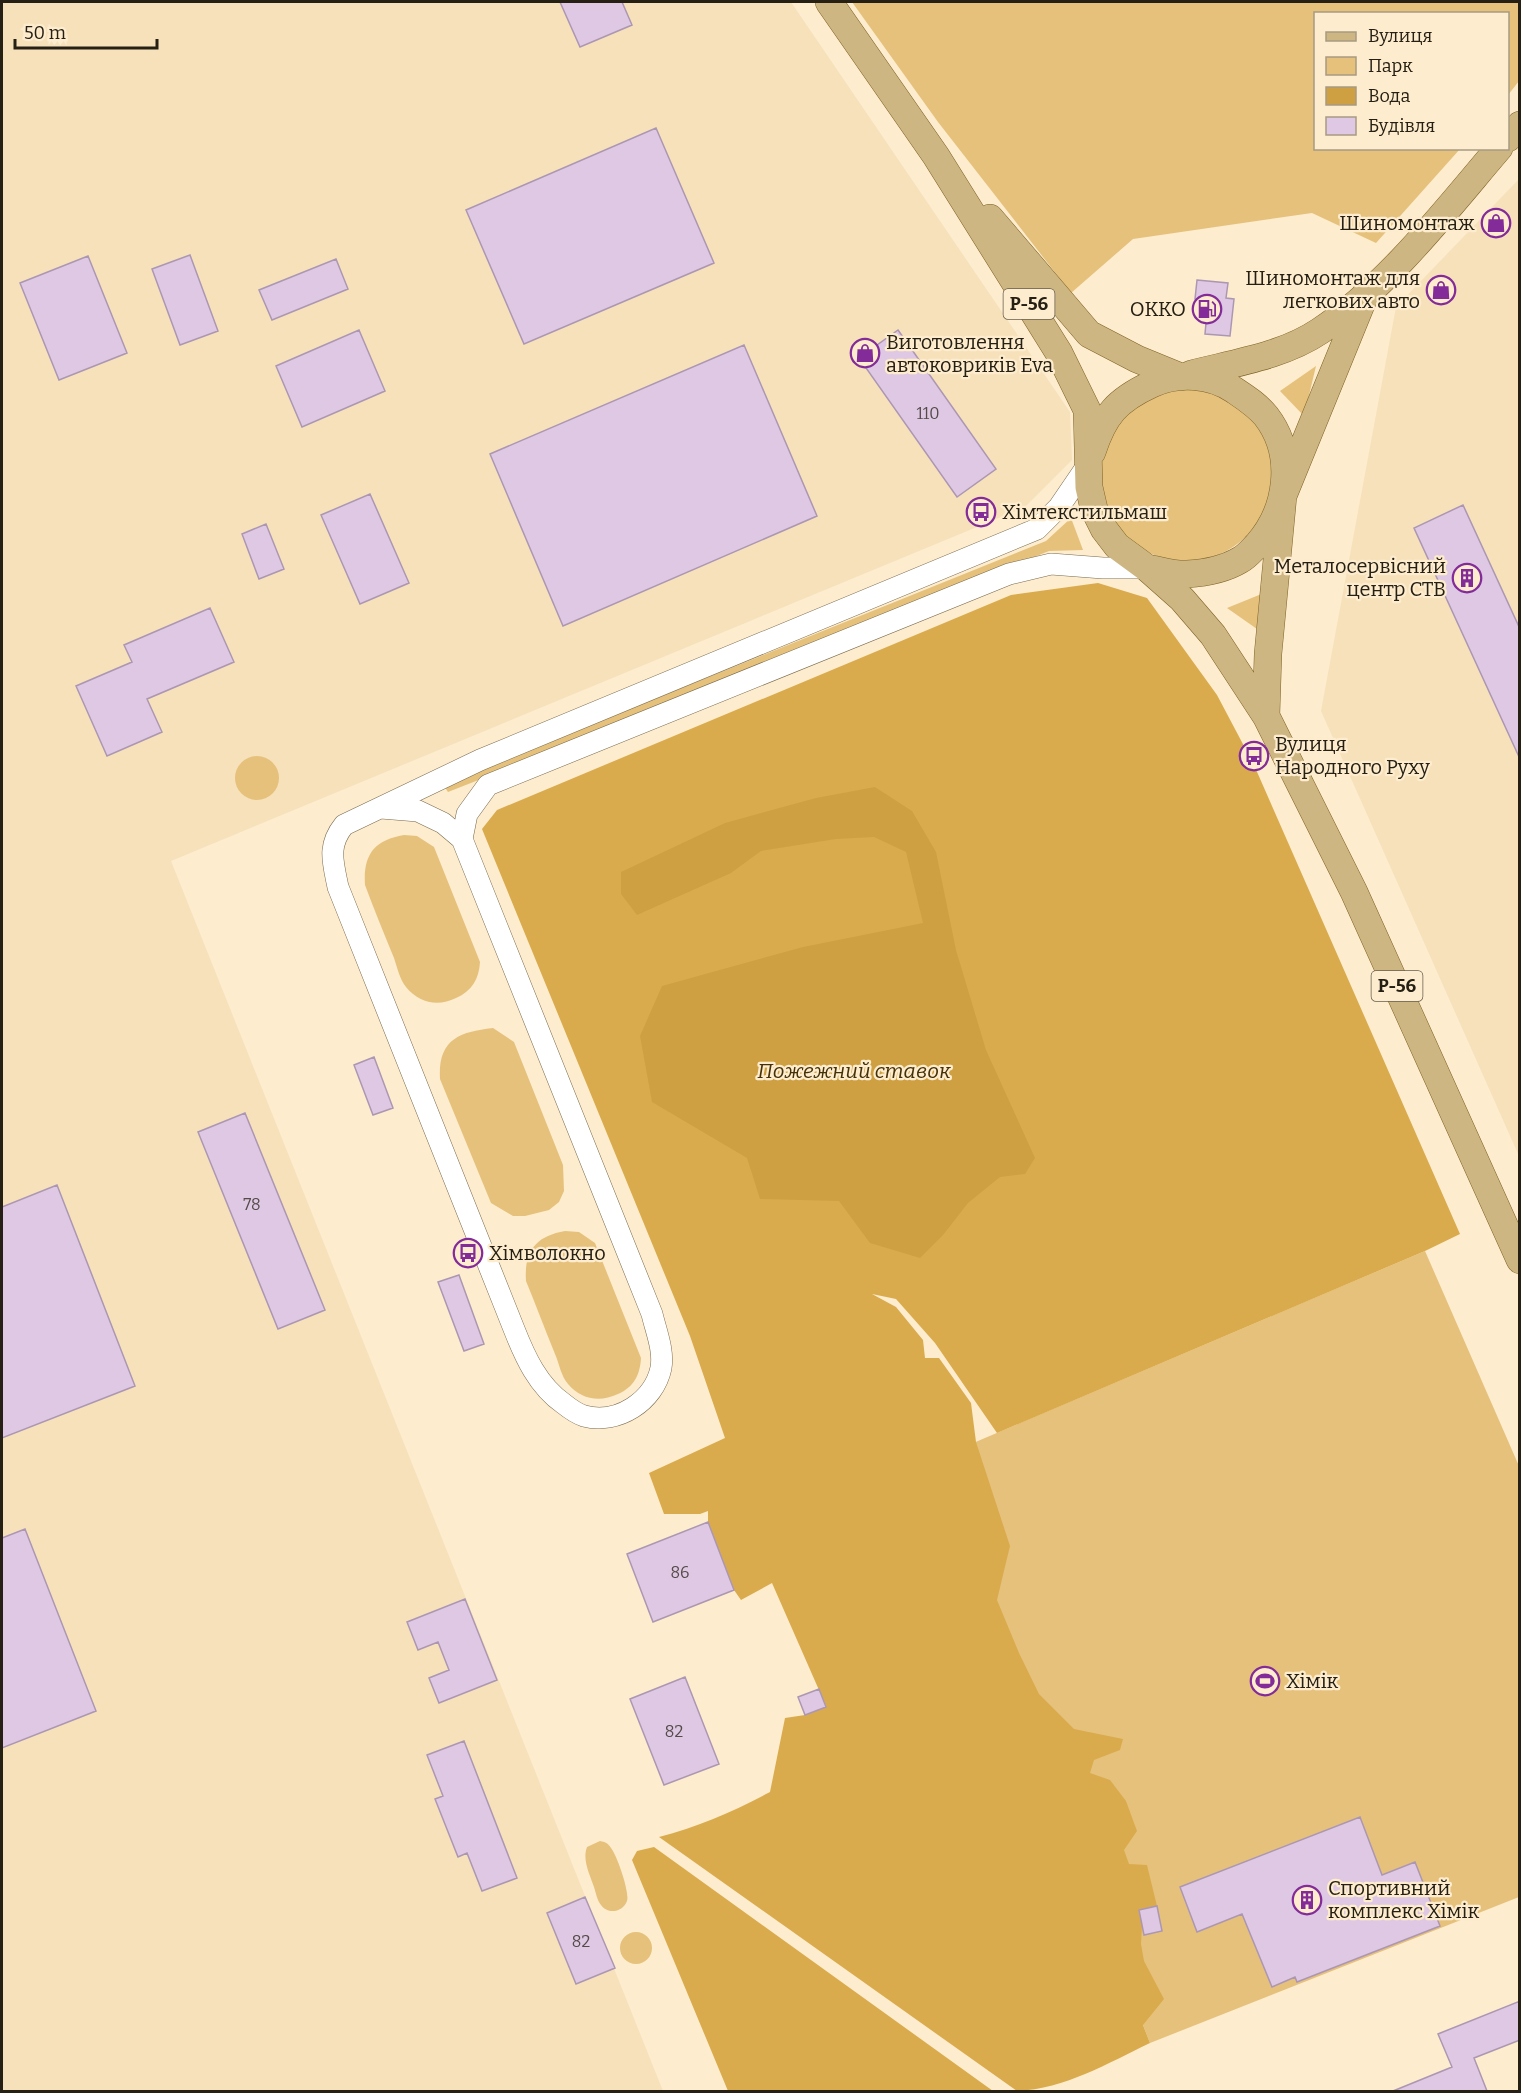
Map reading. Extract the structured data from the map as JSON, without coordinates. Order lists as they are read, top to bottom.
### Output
{
  "streets": {
    "main road": ["Р-56"]
  },
  "water": ["Пожежний ставок"],
  "places": {
    "shop": ["Шиномонтаж", "Шиномонтаж для легкових авто", "Виготовлення автоковриків Eva"],
    "fuel station": ["ОККО"],
    "bus stop": ["Хімтекстильмаш", "Вулиця Народного Руху", "Хімволокно"],
    "building": ["Металосервісний центр СТВ", "Спортивний комплекс Хімік"],
    "sports": ["Хімік"]
  },
  "house_numbers": [
    "110",
    "78",
    "86",
    "82",
    "82"
  ],
  "legend": [
    "Вулиця",
    "Парк",
    "Вода",
    "Будівля"
  ],
  "scale_bar": "50 m"
}
